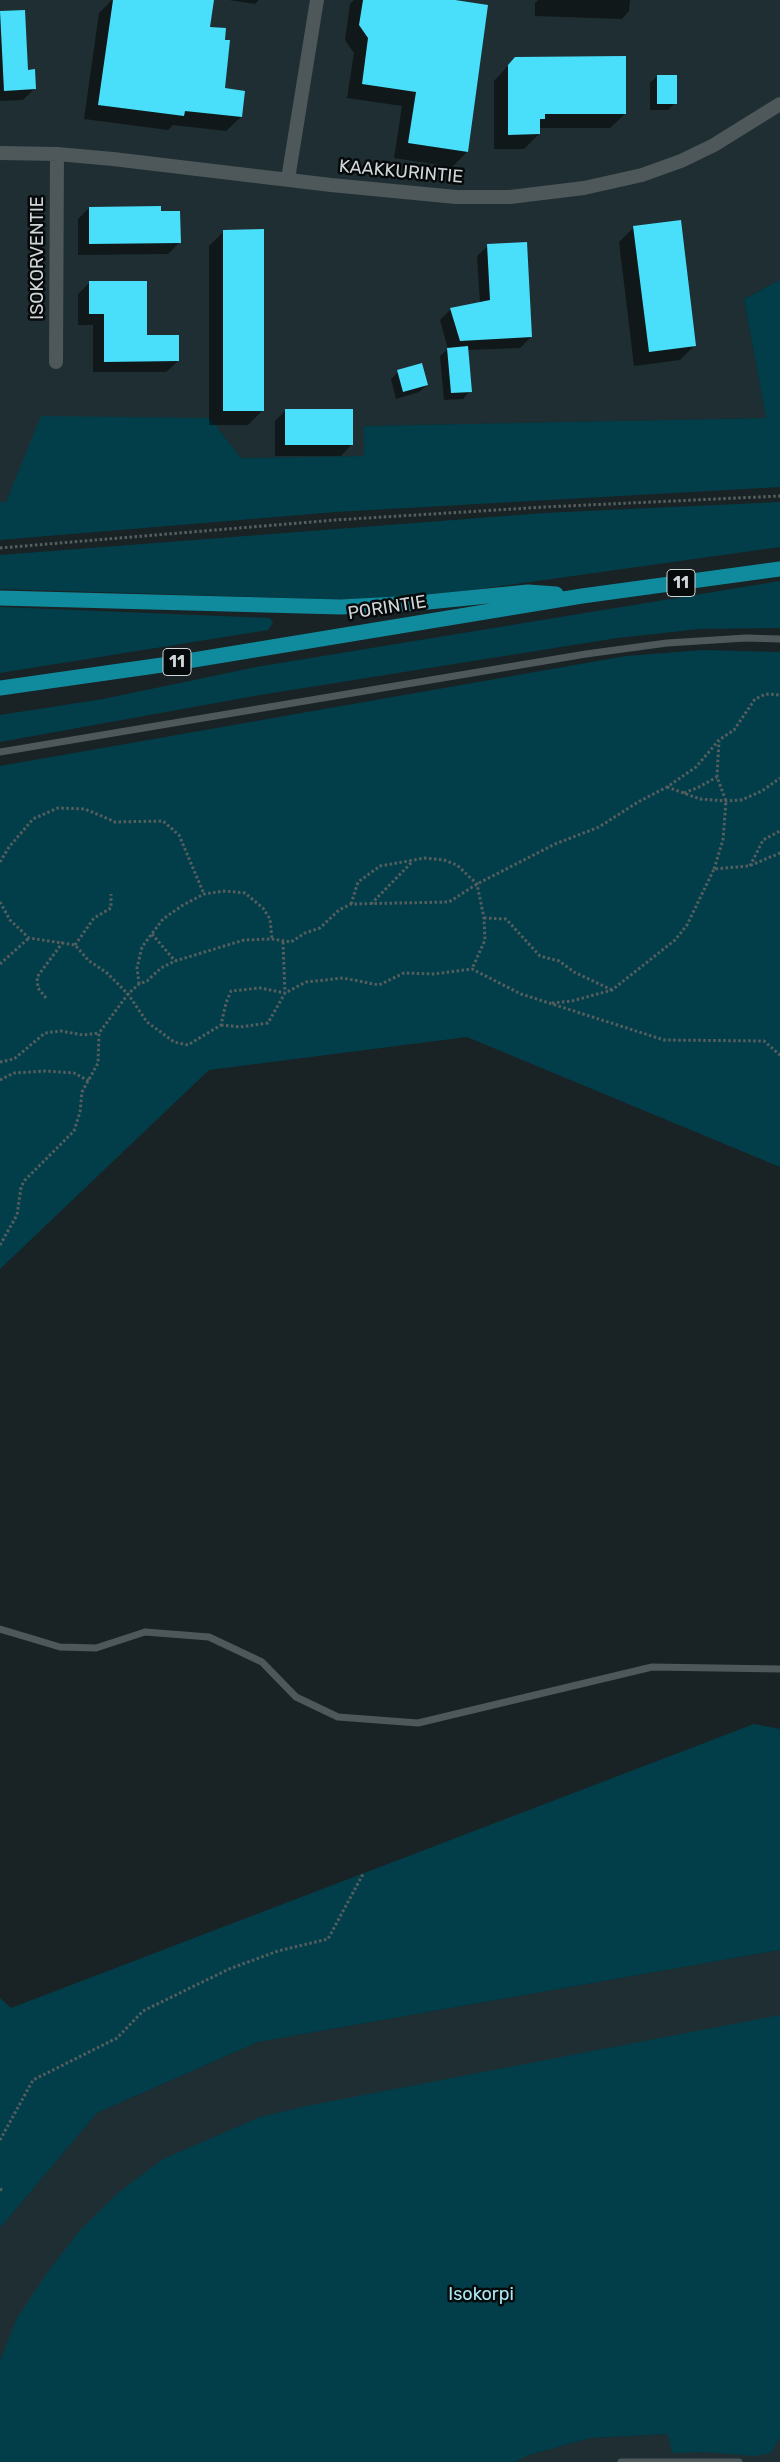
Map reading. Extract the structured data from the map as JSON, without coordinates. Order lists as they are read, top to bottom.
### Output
{
  "streets": {
    "highway": ["11", "PORINTIE"],
    "street": ["KAAKKURINTIE", "ISOKORVENTIE"]
  },
  "crossings": [
    ["KAAKKURINTIE", "ISOKORVENTIE"]
  ],
  "parks": ["Isokorpi"]
}
